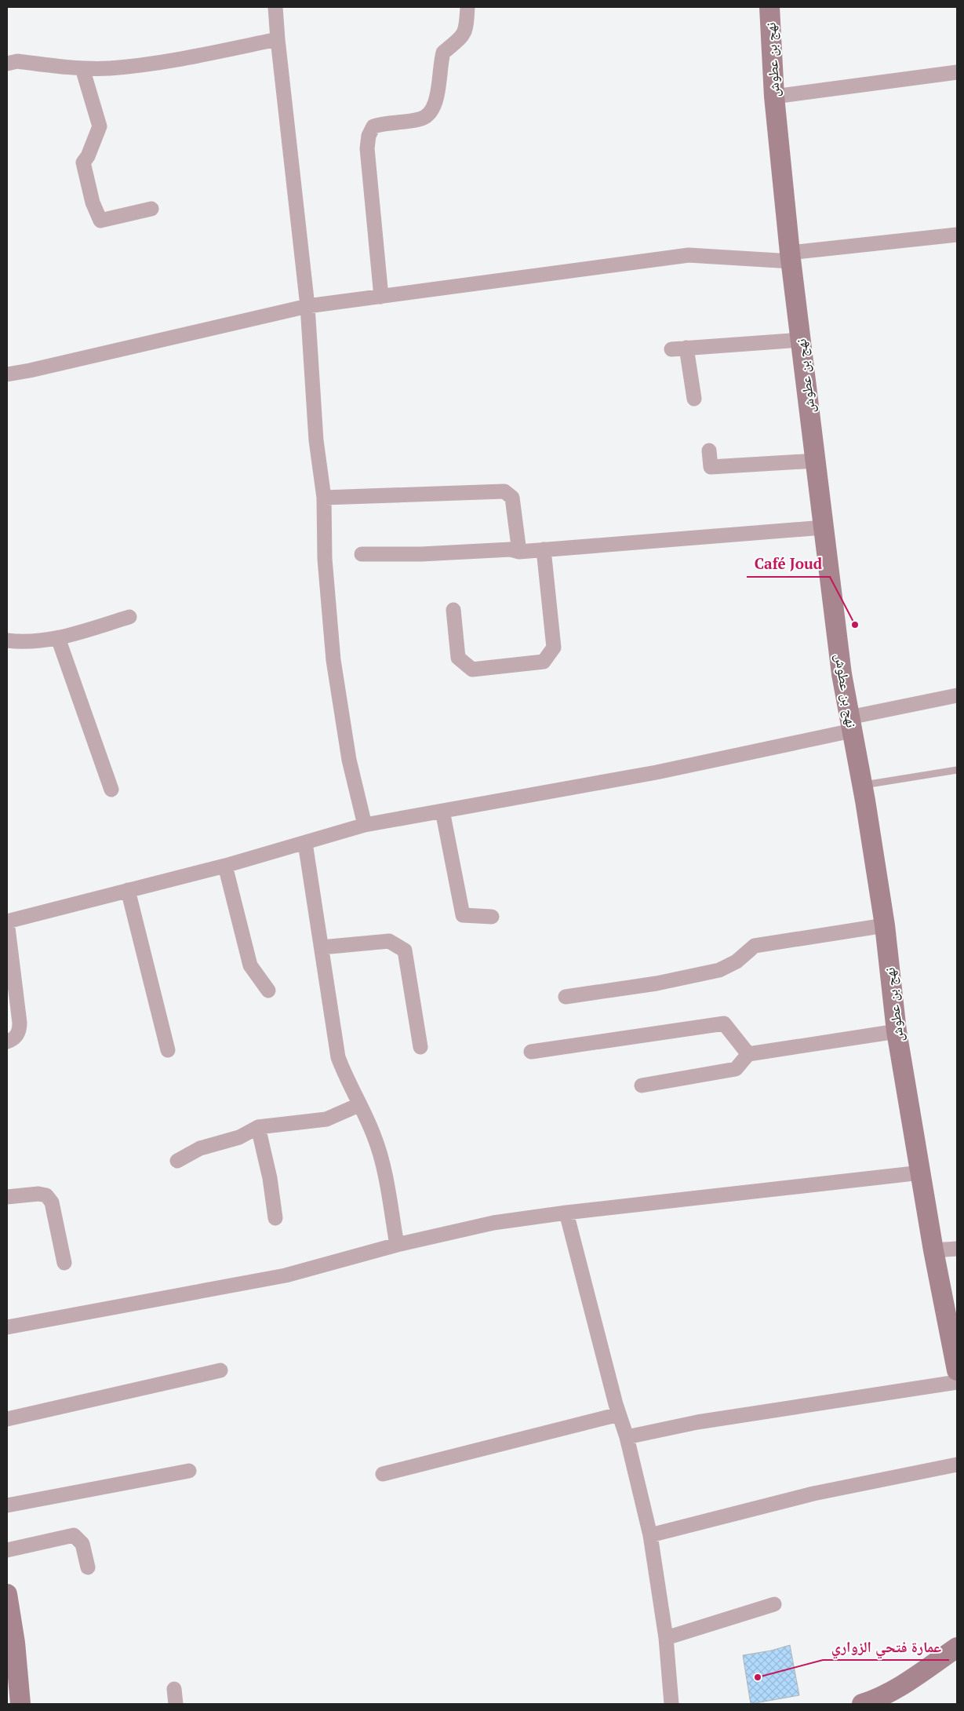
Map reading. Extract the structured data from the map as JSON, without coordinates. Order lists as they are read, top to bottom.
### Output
{
  "streets": {
    "street": ["نهج بن عطوش"]
  },
  "places": ["Café Joud", "عمارة فتحي الزواري"]
}
